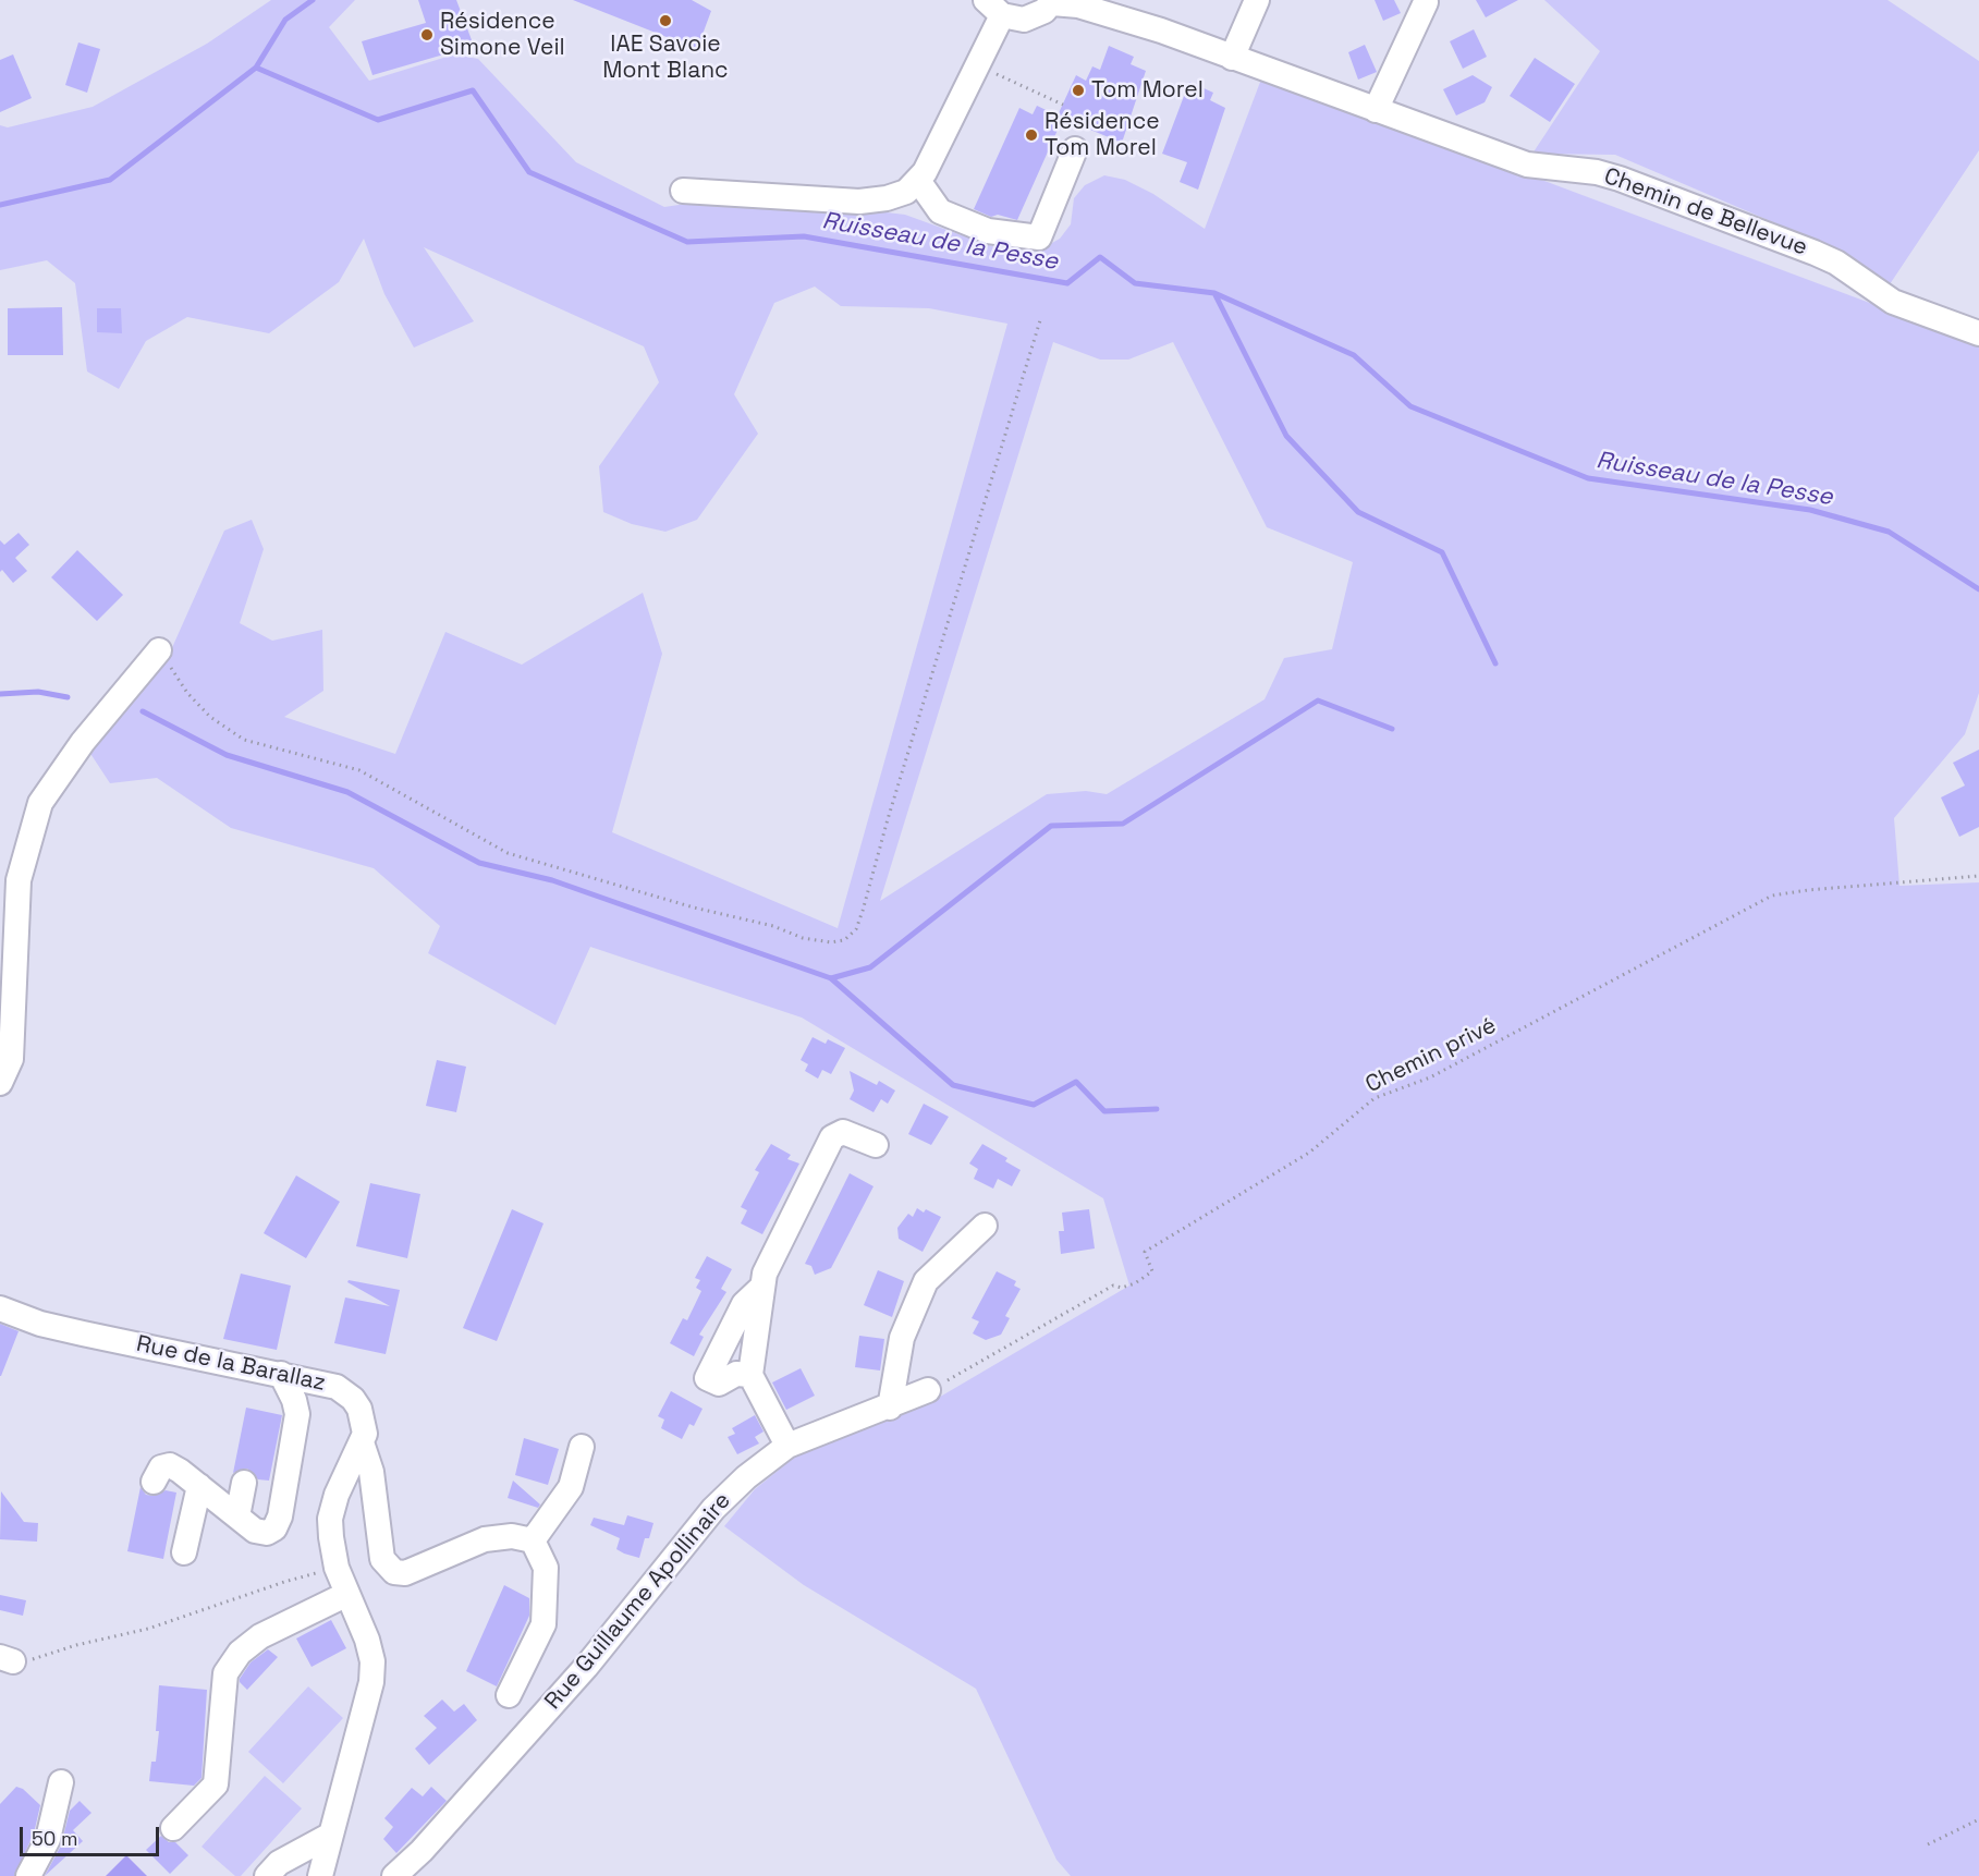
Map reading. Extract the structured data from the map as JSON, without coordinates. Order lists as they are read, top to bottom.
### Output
{
  "streets": {
    "street": ["Chemin de Bellevue", "Rue de la Barallaz", "Rue Guillaume Apollinaire"],
    "path": ["Chemin privé"]
  },
  "crossings": [
    ["Chemin privé", "Rue Guillaume Apollinaire"]
  ],
  "water": ["Ruisseau de la Pesse"],
  "places": [
    "IAE Savoie Mont Blanc",
    "Résidence Simone Veil",
    "Tom Morel",
    "Résidence Tom Morel"
  ],
  "scale_bar": "50 m"
}
